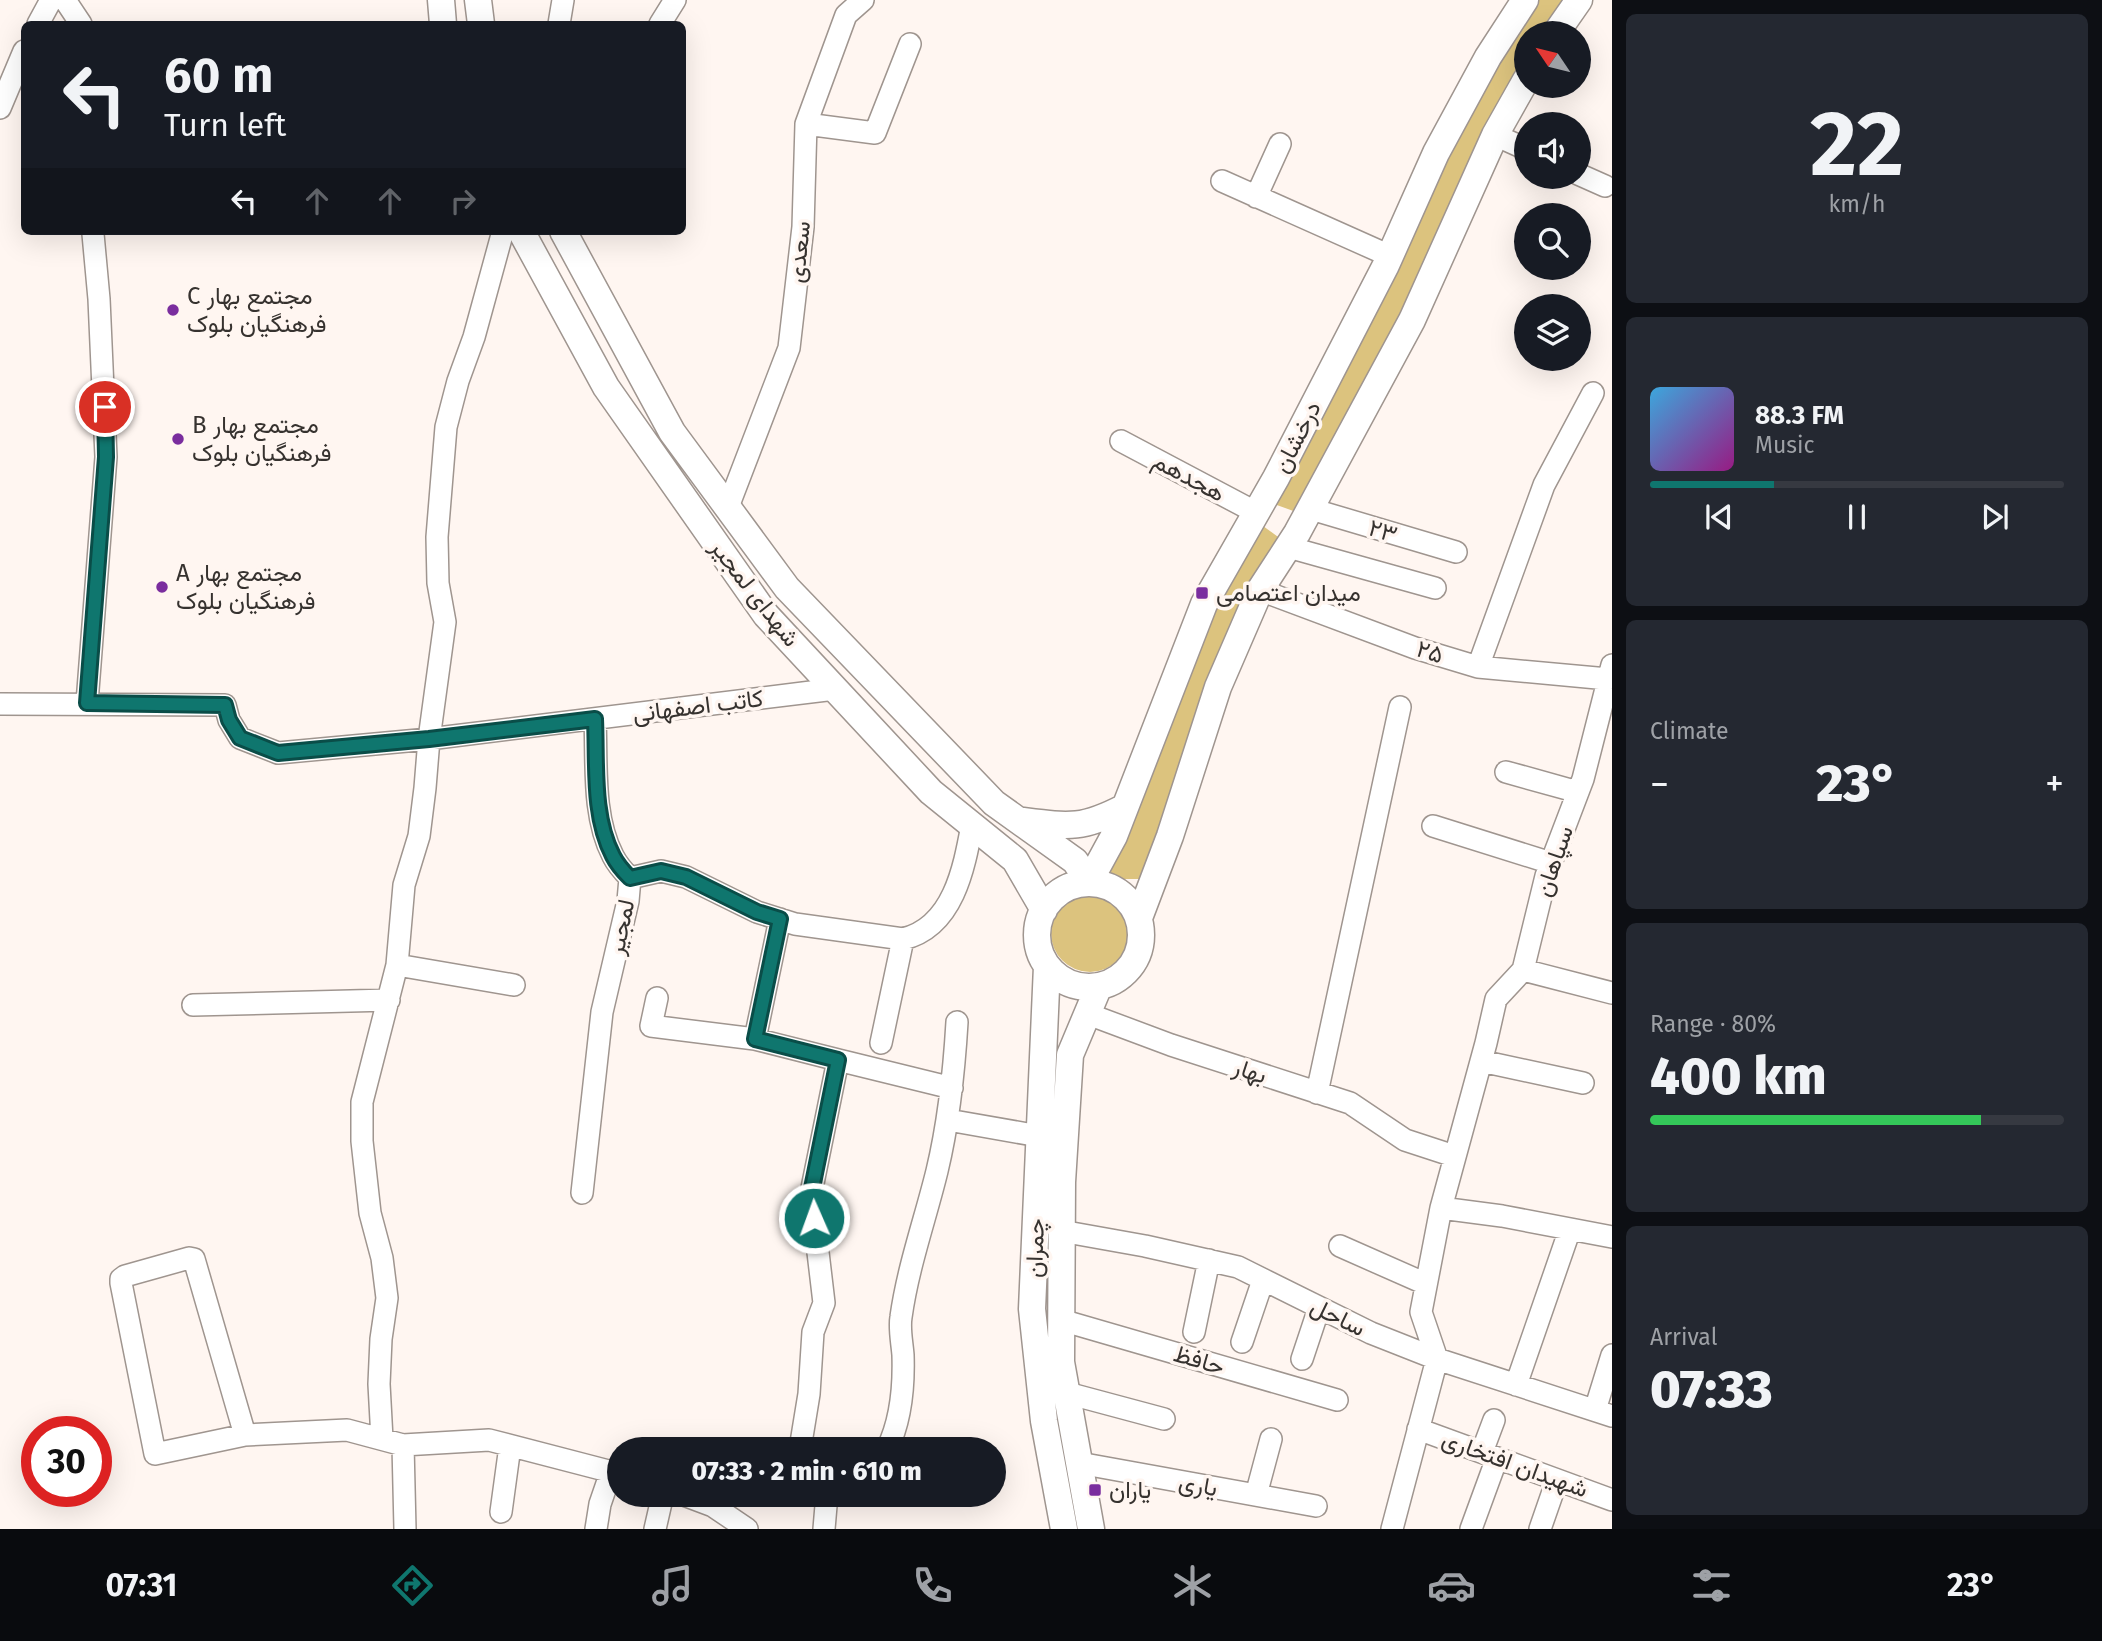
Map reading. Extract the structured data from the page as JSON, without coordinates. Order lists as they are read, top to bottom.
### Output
{
  "streets": {
    "main road": ["درخشان", "شهدای لمجیر", "چمران"],
    "street": [
      "سعدی",
      "هجدهم",
      "۲۳",
      "۲۵",
      "کاتب اصفهانی",
      "سپاهان",
      "لمجیر",
      "بهار",
      "ساحل",
      "حافظ",
      "شهیدان افتخاری",
      "یاری"
    ]
  },
  "crossings": [
    ["سعدی", "شهدای لمجیر"],
    ["درخشان", "هجدهم"],
    ["درخشان", "۲۳"],
    ["درخشان", "شهدای لمجیر"],
    ["درخشان", "۲۵"],
    ["درخشان", "چمران"],
    ["شهدای لمجیر", "کاتب اصفهانی"],
    ["شهدای لمجیر", "چمران"],
    ["۲۵", "سپاهان"],
    ["بهار", "چمران"],
    ["چمران", "ساحل"],
    ["چمران", "حافظ"],
    ["چمران", "یاری"]
  ],
  "places": {
    "other": ["C مجتمع بهار فرهنگیان بلوک", "B مجتمع بهار فرهنگیان بلوک", "A مجتمع بهار فرهنگیان بلوک"],
    "transit": ["میدان اعتصامی", "یاران"]
  },
  "north": "top left",
  "page": {
    "tile": [
      ["22", "km/h"],
      "Climate",
      ["Range · 80%", "400 km"],
      ["Arrival", "07:33"]
    ],
    "turn": ["60 m", "Turn left"],
    "song": ["88.3 FM", "Music"],
    "heat": ["−", "23°", "+"],
    "limit": "30",
    "trip": "07:33 · 2 min · 610 m",
    "tabs": ["07:31", "23°"]
  }
}
